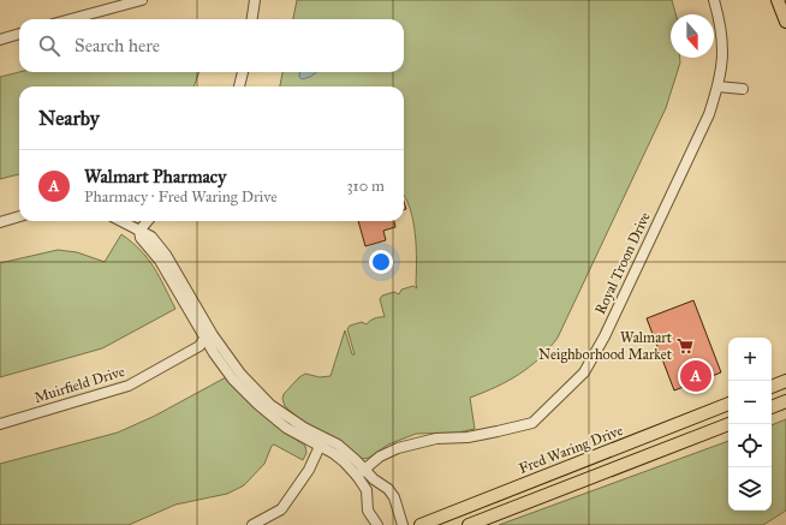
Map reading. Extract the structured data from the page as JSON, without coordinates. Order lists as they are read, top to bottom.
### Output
{
  "streets": {
    "main road": ["Fred Waring Drive"],
    "street": ["Royal Troon Drive", "Muirfield Drive"]
  },
  "places": {
    "supermarket": ["Walmart Neighborhood Market"]
  },
  "north": "bottom",
  "page": {
    "search": "Search here",
    "heading": "Nearby",
    "list": [
      {
        "mark": "A",
        "name": "Walmart Pharmacy",
        "note": "Pharmacy · Fred Waring Drive",
        "value": "310 m"
      }
    ],
    "map_buttons": ["+", "−"],
    "pins": "A"
  }
}
